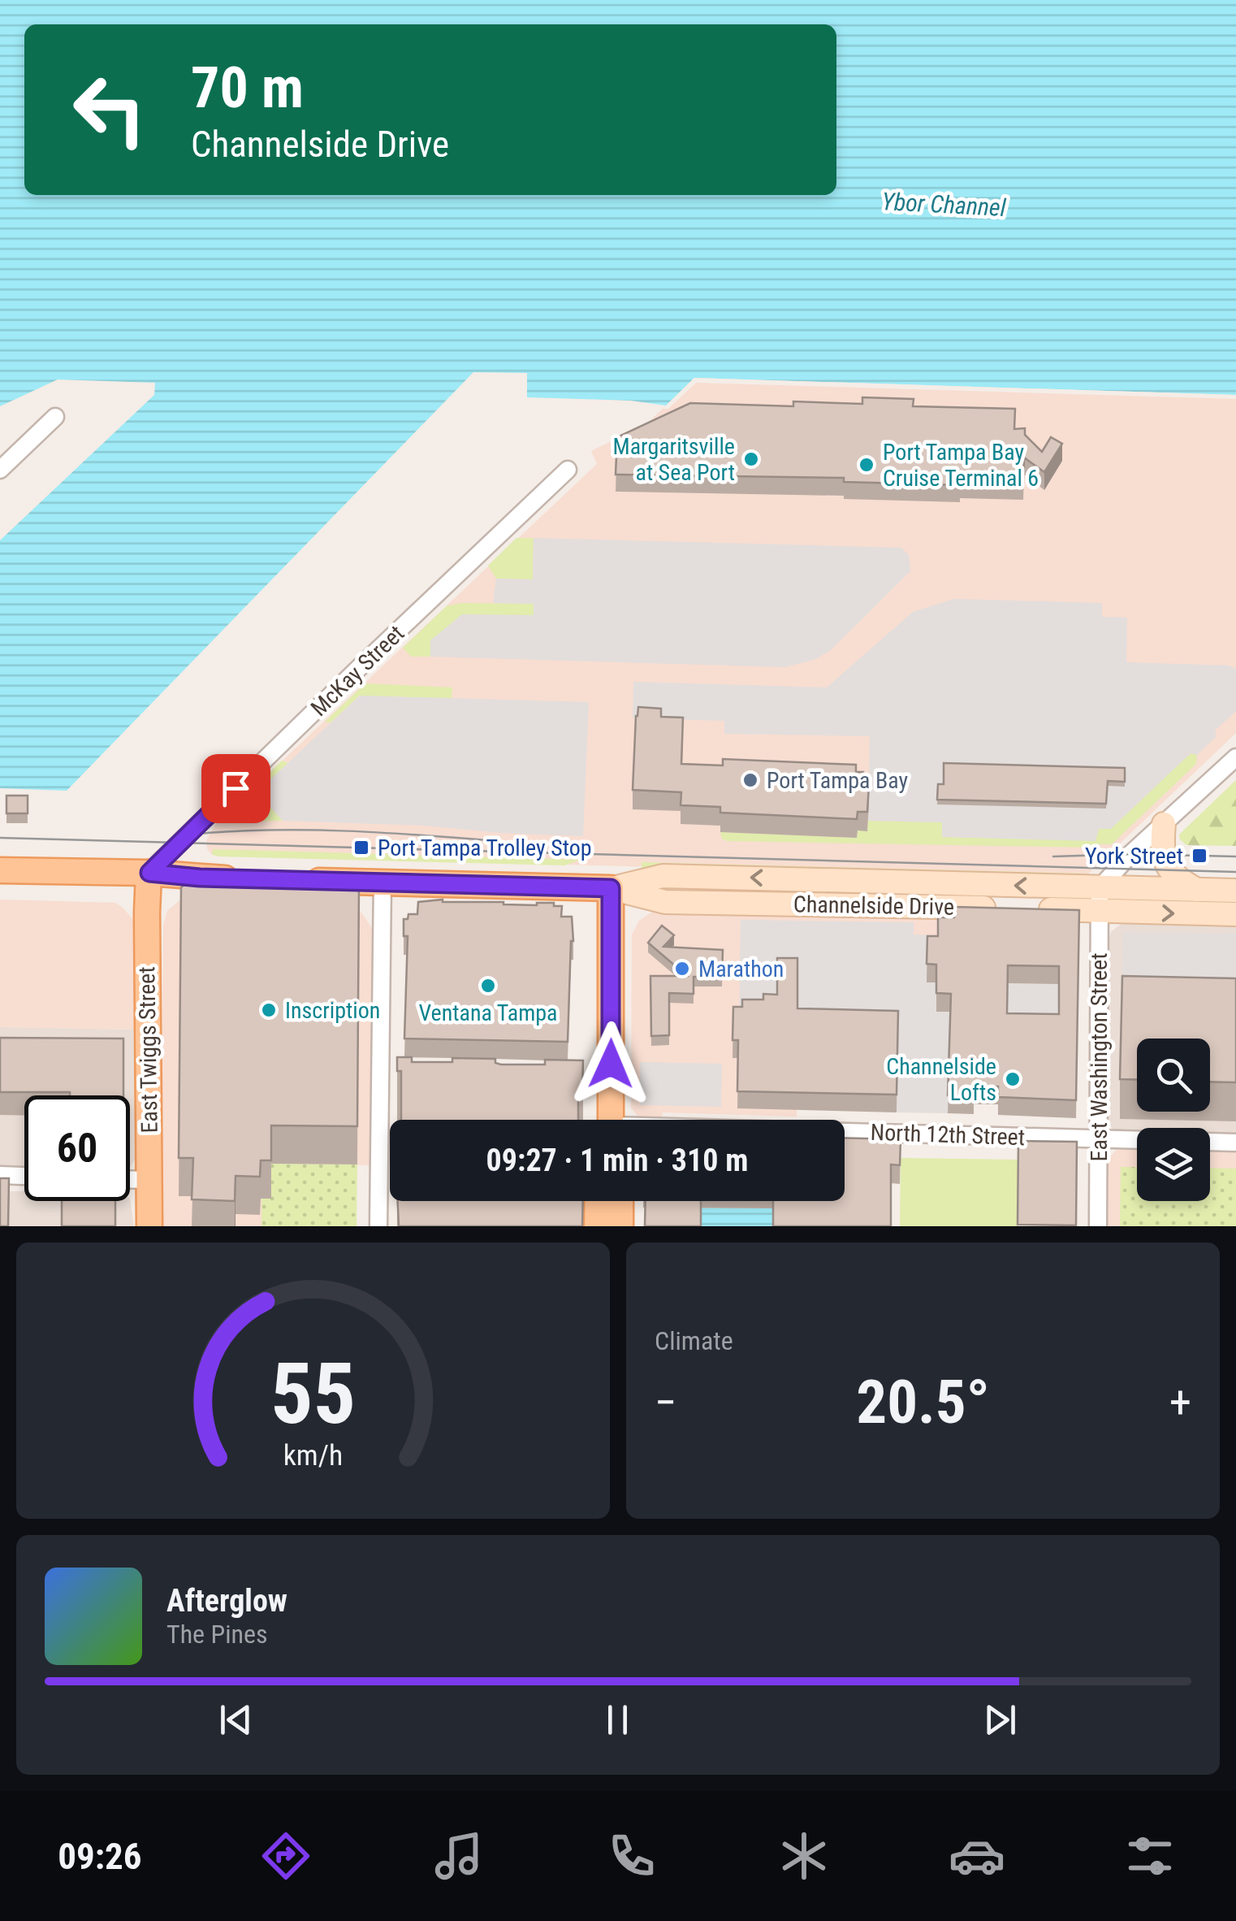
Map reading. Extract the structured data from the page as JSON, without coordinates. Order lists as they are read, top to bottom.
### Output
{
  "streets": {
    "main road": ["Channelside Drive", "East Twiggs Street"],
    "street": ["McKay Street", "East Washington Street", "North 12th Street"]
  },
  "crossings": [
    ["McKay Street", "East Twiggs Street"],
    ["Channelside Drive", "East Washington Street"],
    ["East Washington Street", "North 12th Street"]
  ],
  "water": ["Ybor Channel"],
  "places": {
    "other": [
      "Margaritsville at Sea Port",
      "Port Tampa Bay Cruise Terminal 6",
      "Port Tampa Bay",
      "Marathon",
      "Ventana Tampa",
      "Inscription",
      "Channelside Lofts"
    ],
    "transit": ["Port Tampa Trolley Stop", "York Street"]
  },
  "page": {
    "turn": ["70 m", "Channelside Drive"],
    "limit": "60",
    "trip": "09:27 · 1 min · 310 m",
    "tile": "Climate",
    "heat": ["−", "20.5°", "+"],
    "song": ["Afterglow", "The Pines"],
    "tabs": "09:26",
    "gauge": ["55", "km/h"]
  }
}
